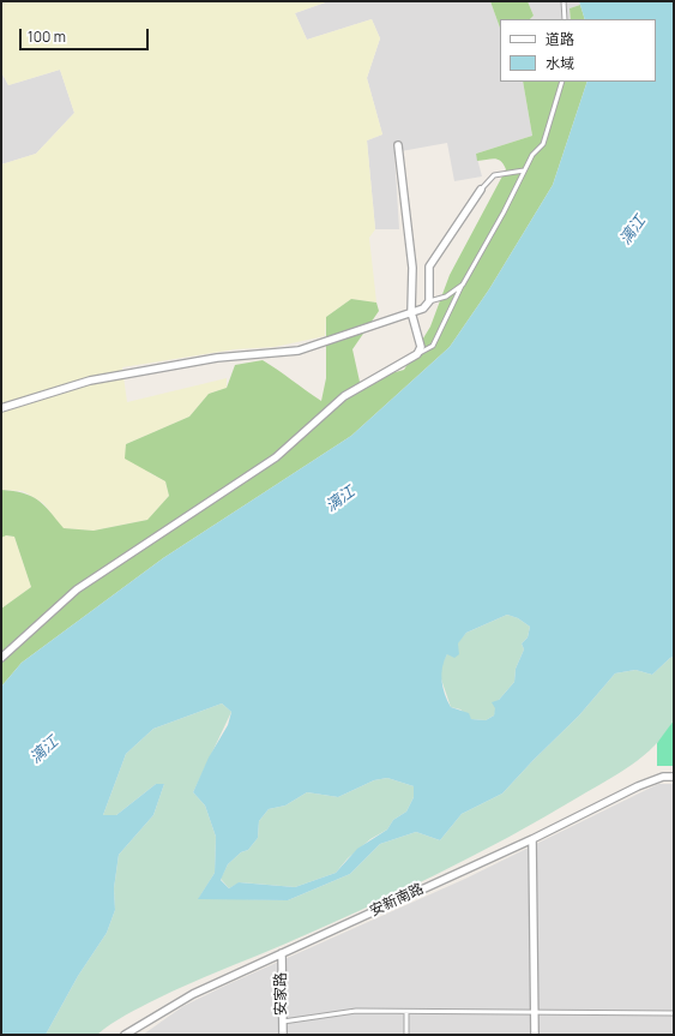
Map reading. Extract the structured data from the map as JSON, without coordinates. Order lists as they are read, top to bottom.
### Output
{
  "streets": {
    "street": ["安新南路", "安家路"]
  },
  "crossings": [
    ["安新南路", "安家路"]
  ],
  "water": ["漓江"],
  "legend": ["道路", "水域"],
  "scale_bar": "100 m"
}
